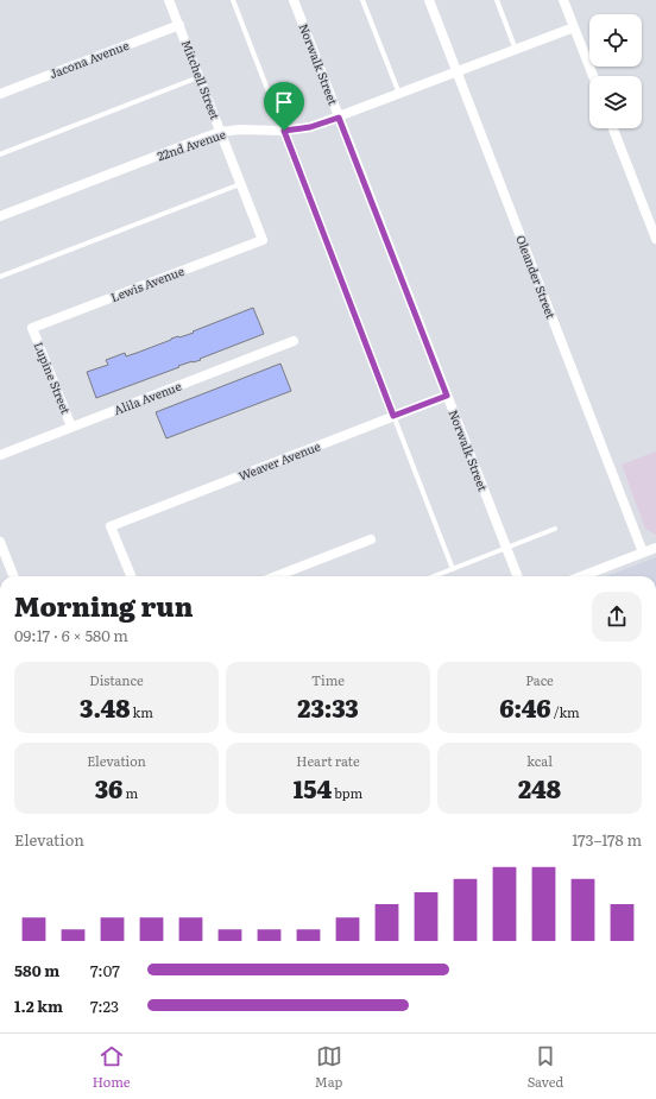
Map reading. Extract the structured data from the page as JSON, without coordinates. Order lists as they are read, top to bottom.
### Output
{
  "streets": {
    "street": [
      "Jacona Avenue",
      "Norwalk Street",
      "Mitchell Street",
      "22nd Avenue",
      "Oleander Street",
      "Lewis Avenue",
      "Lupine Street",
      "Alila Avenue",
      "Weaver Avenue"
    ]
  },
  "crossings": [
    ["Jacona Avenue", "Mitchell Street"],
    ["Norwalk Street", "22nd Avenue"],
    ["Norwalk Street", "Weaver Avenue"],
    ["Mitchell Street", "22nd Avenue"],
    ["Mitchell Street", "Lewis Avenue"],
    ["22nd Avenue", "Oleander Street"],
    ["Lewis Avenue", "Lupine Street"],
    ["Lupine Street", "Alila Avenue"]
  ],
  "page": {
    "heading": ["Morning run", "09:17 · 6 × 580 m"],
    "stats": [
      ["Distance", "3.48 km"],
      ["Time", "23:33"],
      ["Pace", "6:46 /km"],
      ["Elevation", "36 m"],
      ["Heart rate", "154 bpm"],
      ["kcal", "248"]
    ],
    "chart": ["Elevation", "173–178 m"],
    "list": [
      {
        "name": "580 m",
        "note": "7:07"
      },
      {
        "name": "1.2 km",
        "note": "7:23"
      }
    ],
    "tabs": ["Home", "Map", "Saved"]
  }
}
